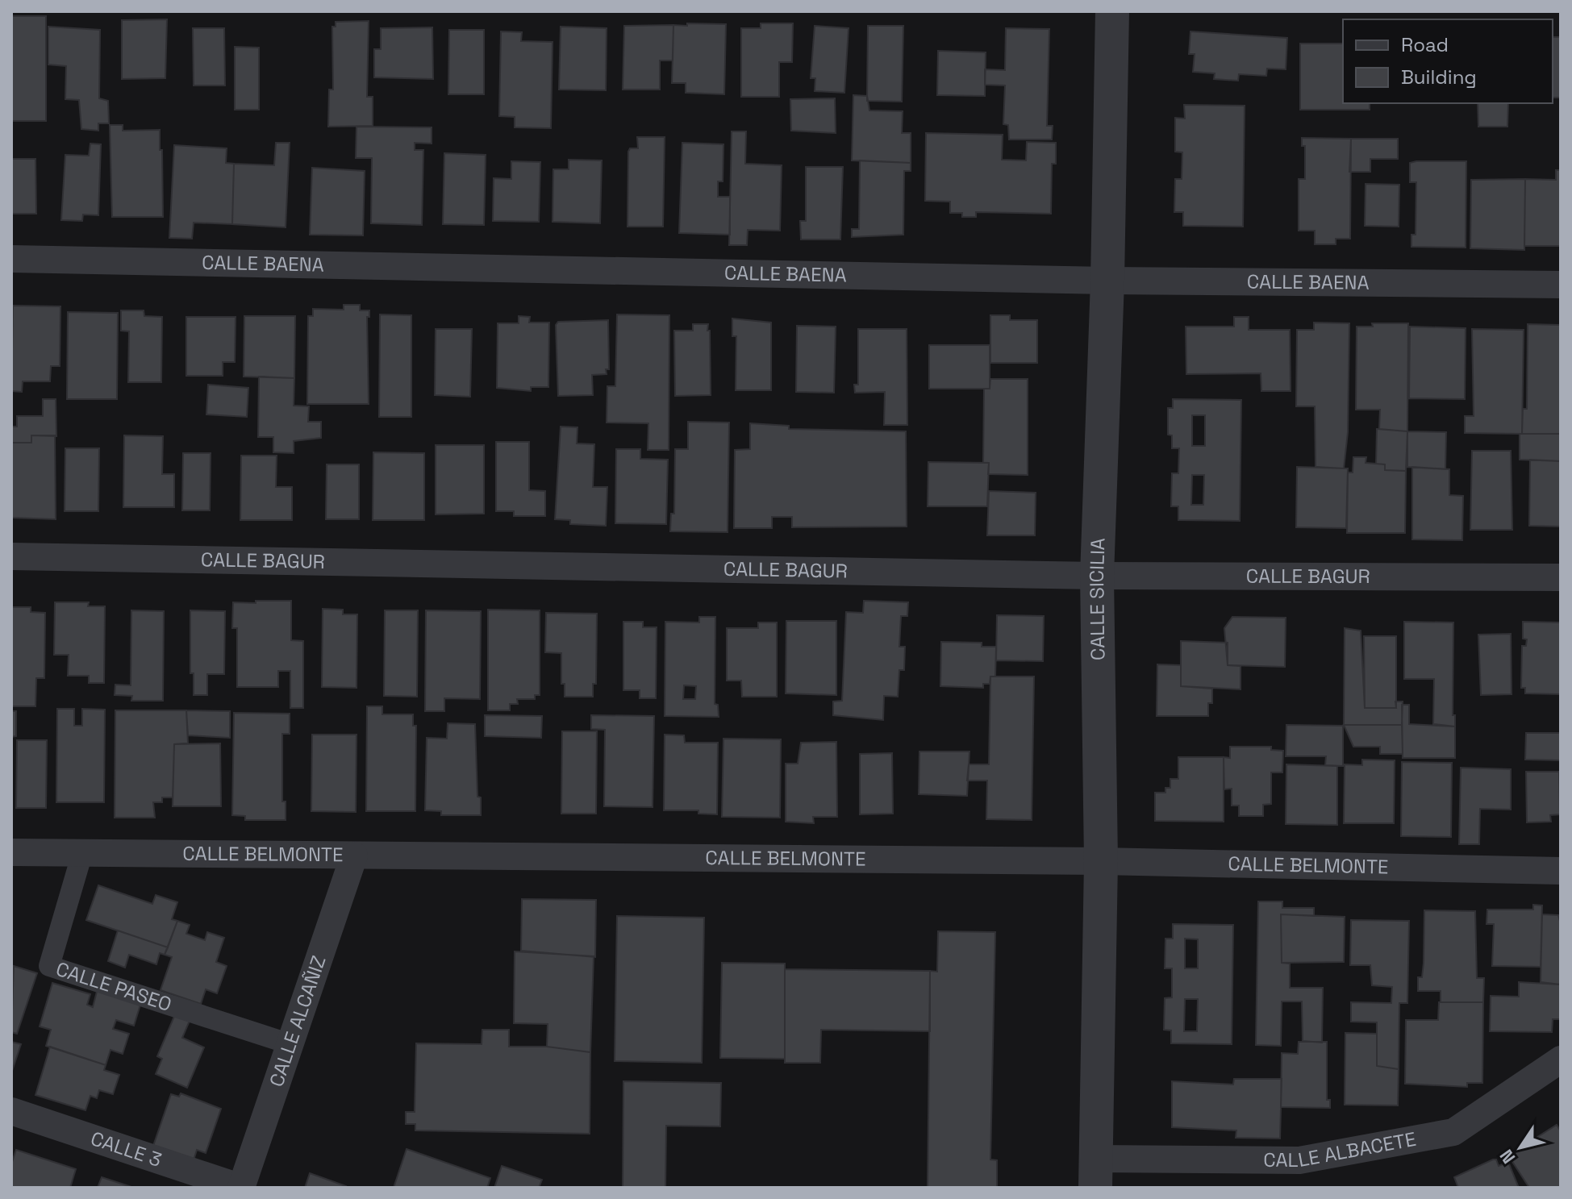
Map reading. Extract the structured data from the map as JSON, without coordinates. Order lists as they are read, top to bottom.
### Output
{
  "streets": {
    "street": [
      "CALLE BAENA",
      "CALLE BAGUR",
      "CALLE SICILIA",
      "CALLE BELMONTE",
      "CALLE PASEO",
      "CALLE ALCAÑIZ",
      "CALLE ALBACETE",
      "CALLE 3"
    ]
  },
  "crossings": [
    ["CALLE BAENA", "CALLE SICILIA"],
    ["CALLE BAGUR", "CALLE SICILIA"],
    ["CALLE SICILIA", "CALLE BELMONTE"],
    ["CALLE SICILIA", "CALLE ALBACETE"],
    ["CALLE BELMONTE", "CALLE PASEO"],
    ["CALLE BELMONTE", "CALLE ALCAÑIZ"],
    ["CALLE PASEO", "CALLE ALCAÑIZ"],
    ["CALLE ALCAÑIZ", "CALLE 3"]
  ],
  "legend": ["Road", "Building"],
  "north": "bottom left"
}
